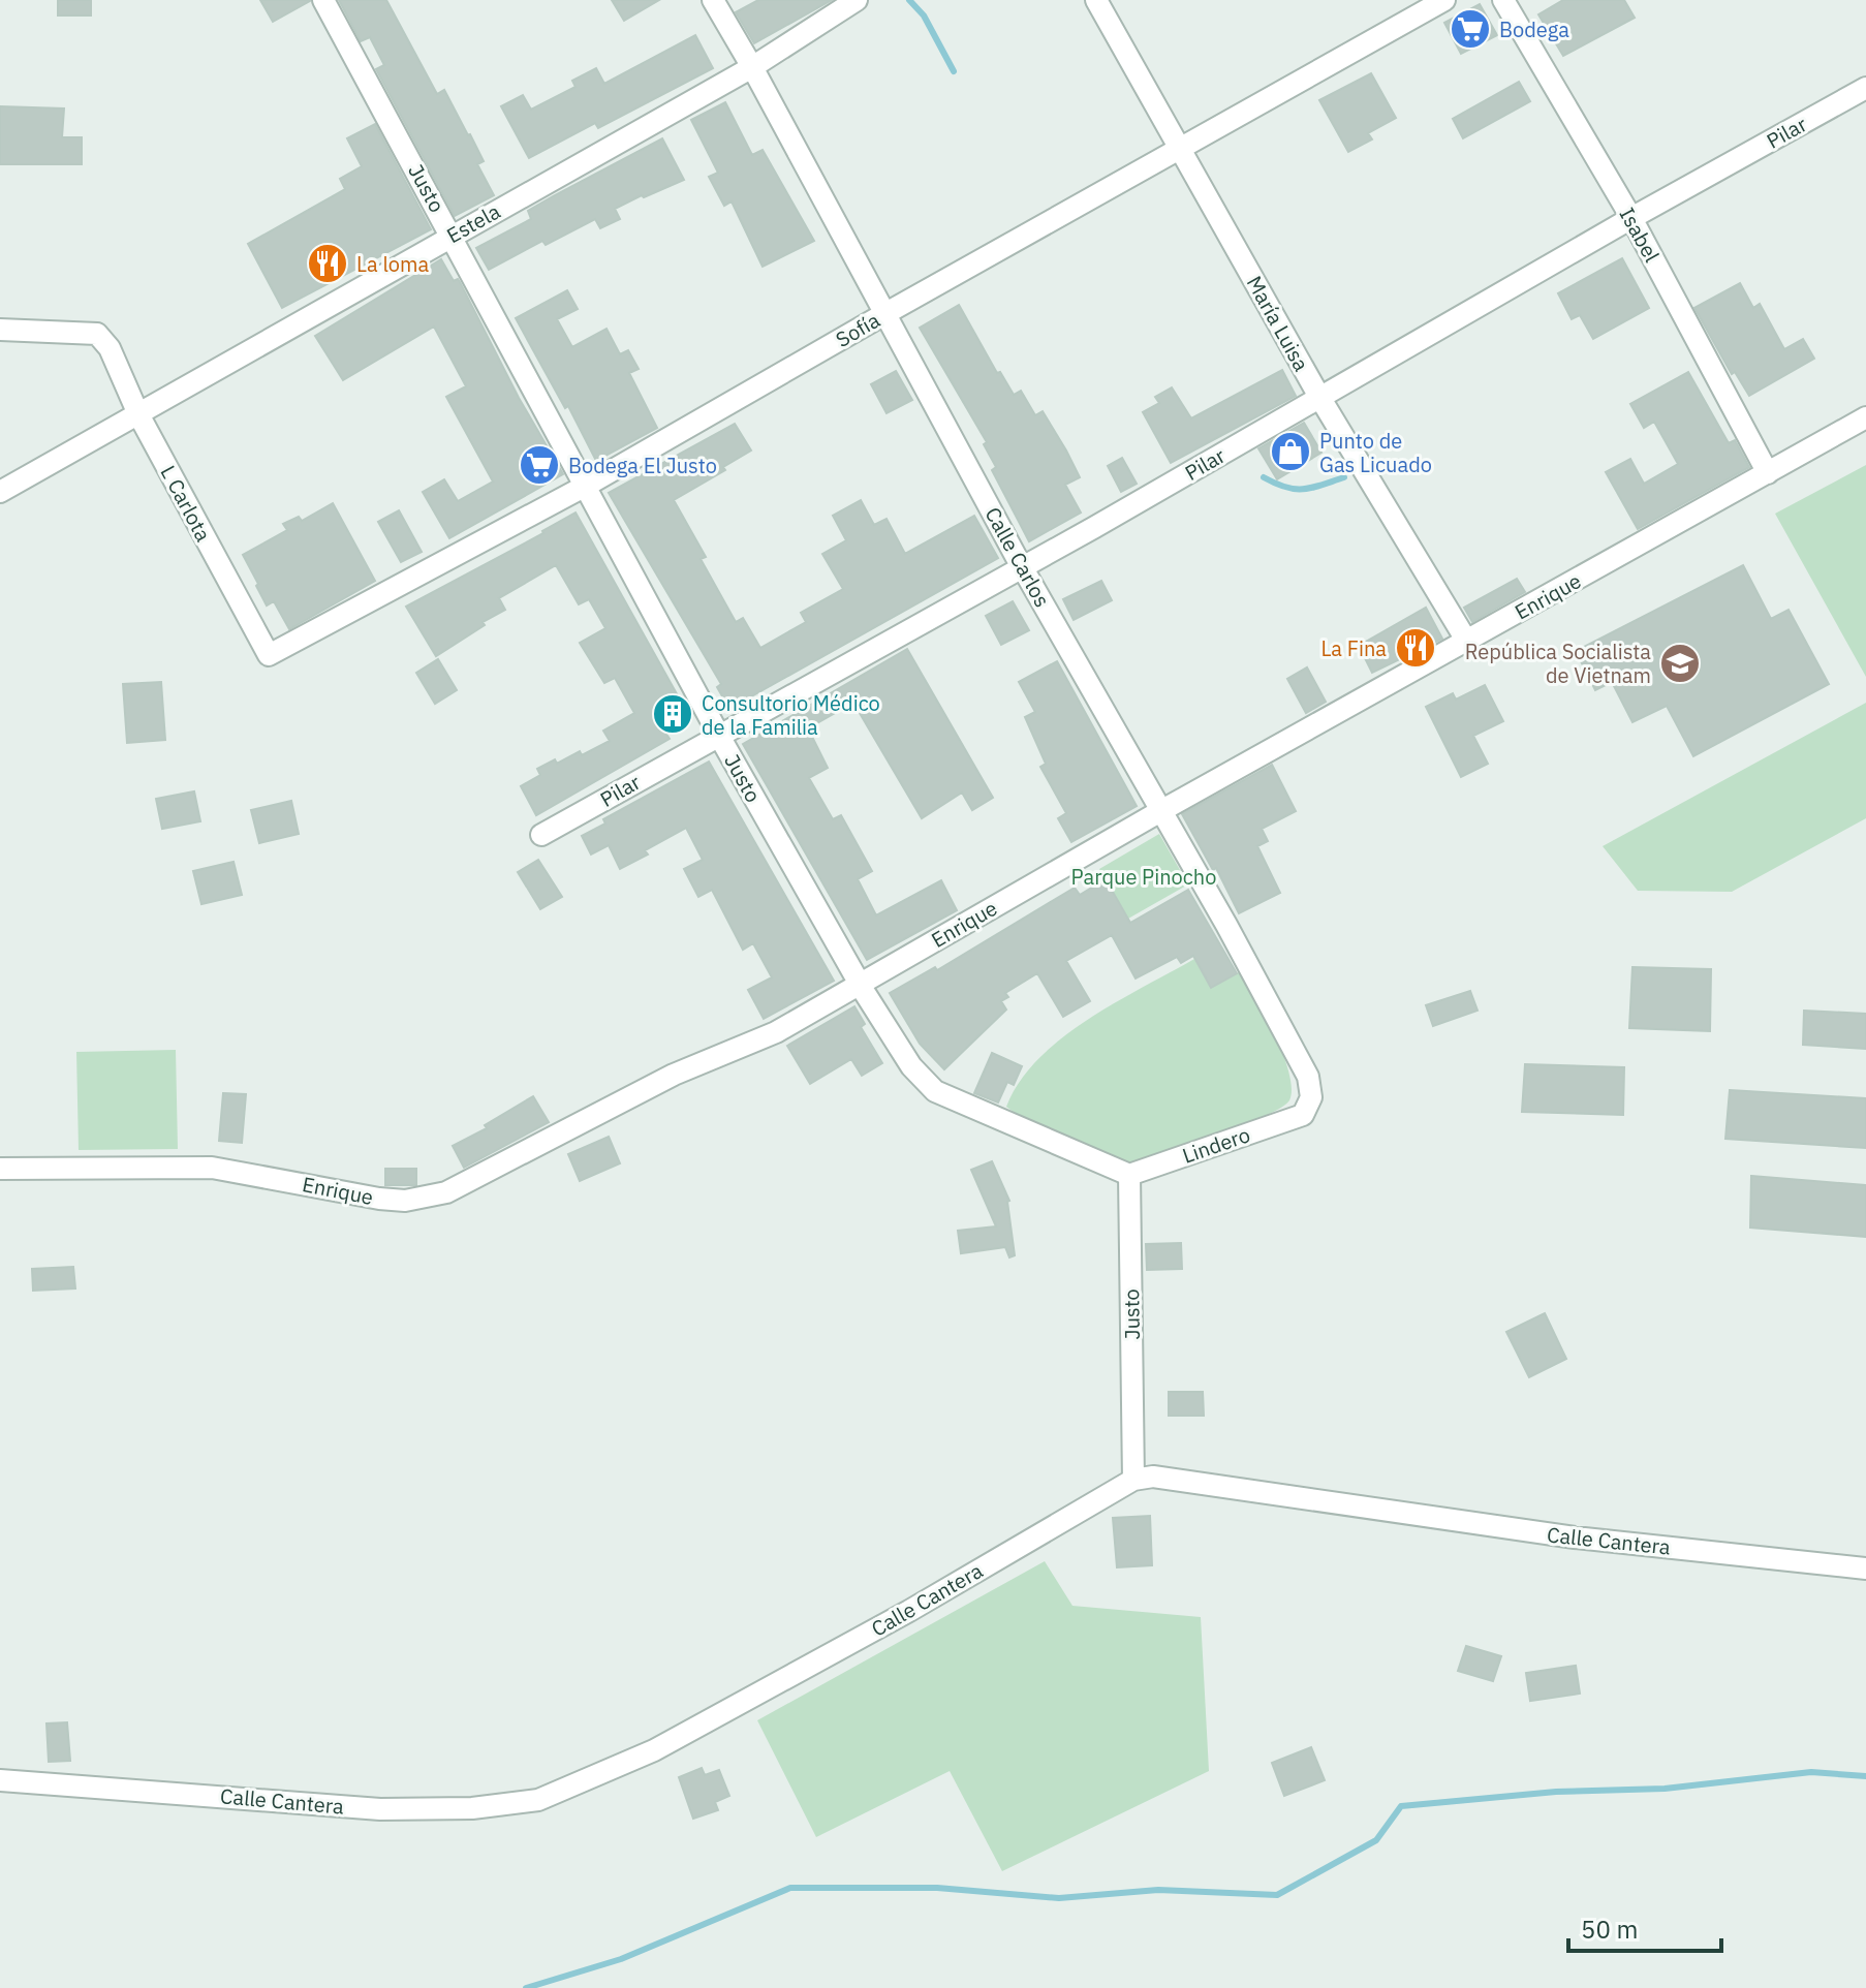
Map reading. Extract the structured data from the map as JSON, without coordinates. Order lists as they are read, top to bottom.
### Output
{
  "streets": {
    "street": [
      "Pilar",
      "Justo",
      "Estela",
      "Isabel",
      "María Luisa",
      "Sofía",
      "L Carlota",
      "Calle Carlos",
      "Enrique",
      "Lindero",
      "Calle Cantera"
    ]
  },
  "crossings": [
    ["Pilar", "Justo"],
    ["Pilar", "Isabel"],
    ["Pilar", "María Luisa"],
    ["Pilar", "Calle Carlos"],
    ["Justo", "Estela"],
    ["Justo", "Sofía"],
    ["Justo", "Enrique"],
    ["Justo", "Lindero"],
    ["Justo", "Calle Cantera"],
    ["Estela", "L Carlota"],
    ["Estela", "Calle Carlos"],
    ["Isabel", "Enrique"],
    ["María Luisa", "Sofía"],
    ["María Luisa", "Enrique"],
    ["Sofía", "L Carlota"],
    ["Sofía", "Calle Carlos"],
    ["Calle Carlos", "Enrique"],
    ["Calle Carlos", "Lindero"]
  ],
  "parks": ["Parque Pinocho"],
  "places": {
    "supermarket": ["Bodega", "Bodega El Justo"],
    "restaurant": ["La loma", "La Fina"],
    "shop": ["Punto de Gas Licuado"],
    "school or university": ["República Socialista de Vietnam"],
    "building": ["Consultorio Médico de la Familia"]
  },
  "scale_bar": "50 m"
}
